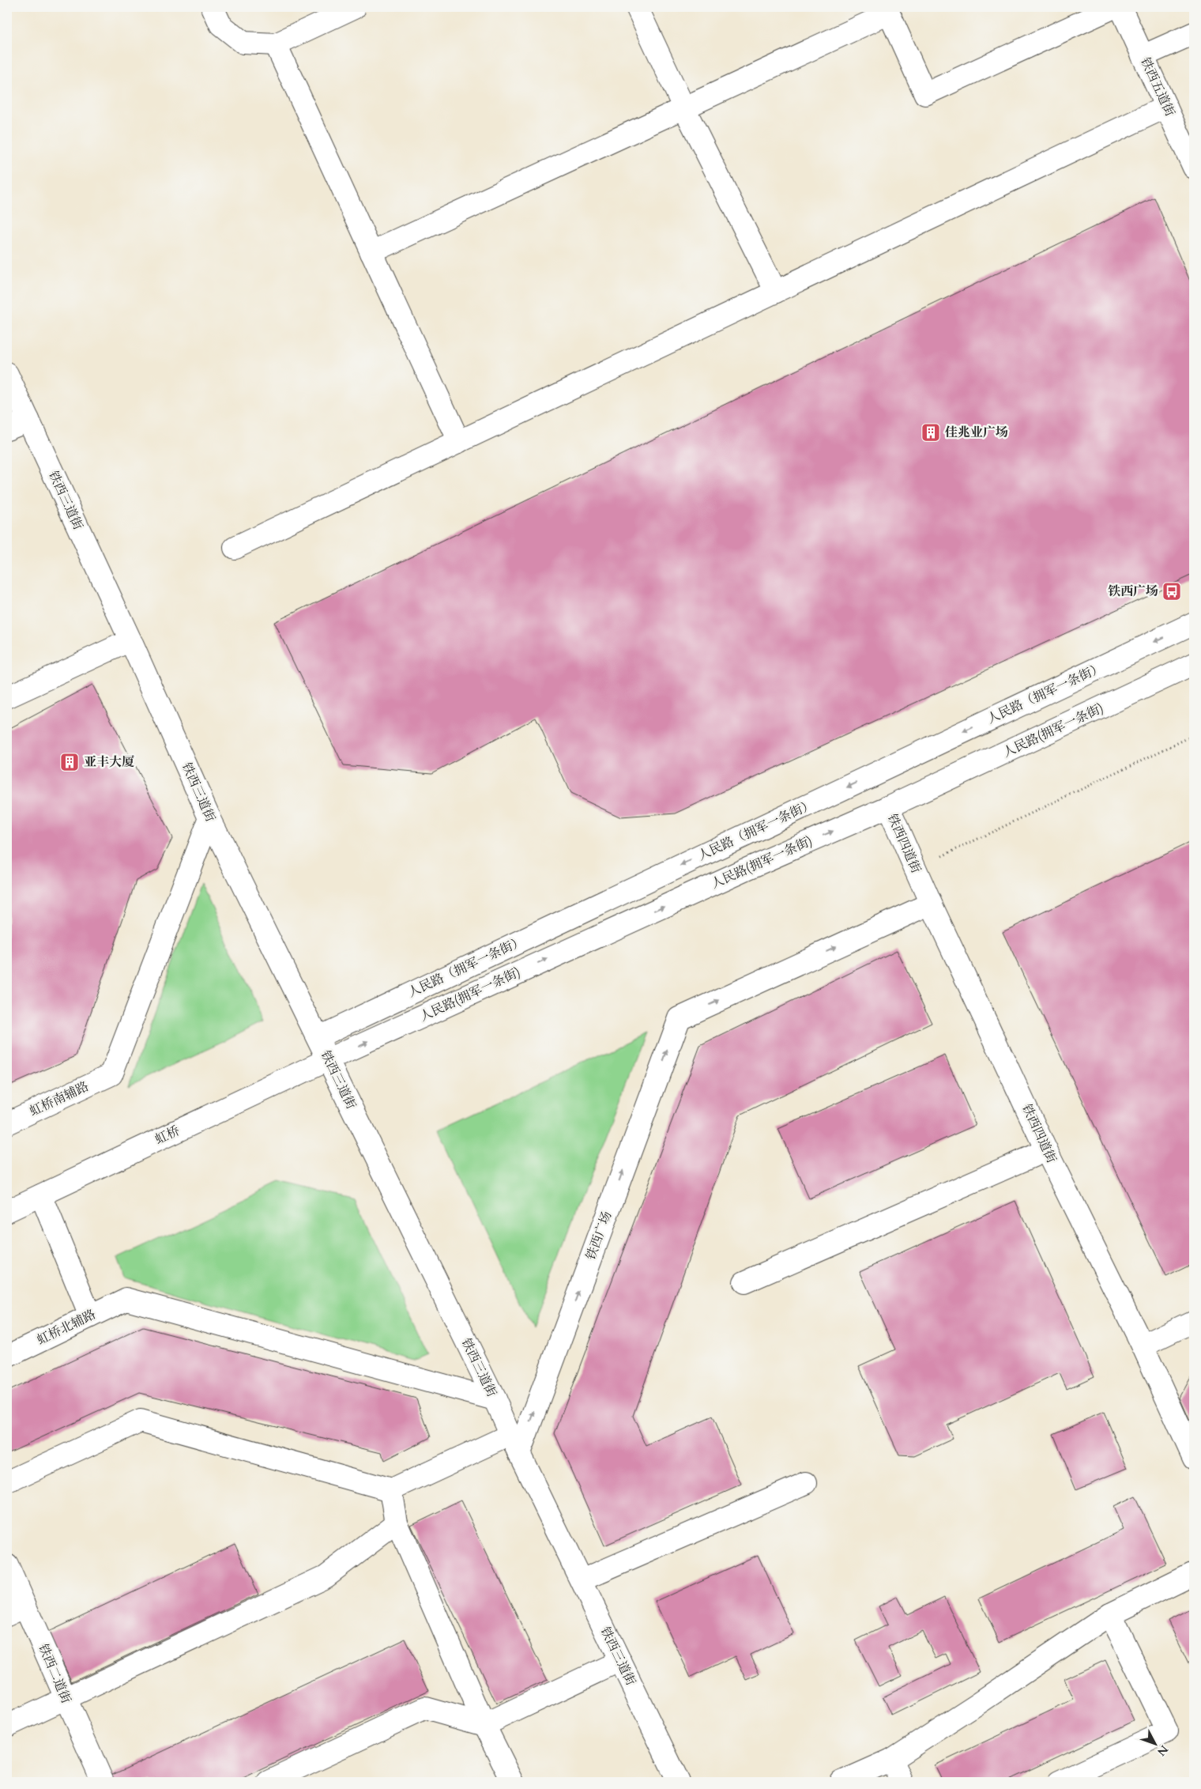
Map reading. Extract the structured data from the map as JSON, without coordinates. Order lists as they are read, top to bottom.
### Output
{
  "streets": {
    "main road": [
      "铁西五道街",
      "铁西三道街",
      "人民路（拥军一条街）",
      "人民路(拥军一条街)",
      "铁西四道街",
      "虹桥南辅路",
      "虹桥",
      "铁西广场",
      "虹桥北辅路",
      "铁西二道街"
    ]
  },
  "crossings": [
    ["铁西三道街", "人民路（拥军一条街）"],
    ["铁西三道街", "人民路(拥军一条街)"],
    ["铁西三道街", "虹桥南辅路"],
    ["铁西三道街", "虹桥"],
    ["铁西三道街", "铁西广场"],
    ["铁西三道街", "虹桥北辅路"],
    ["人民路(拥军一条街)", "铁西四道街"],
    ["人民路(拥军一条街)", "虹桥"],
    ["铁西四道街", "铁西广场"]
  ],
  "one_way": ["人民路（拥军一条街）", "人民路(拥军一条街)", "铁西广场"],
  "places": {
    "building": ["佳兆业广场", "亚丰大厦"],
    "bus stop": ["铁西广场"]
  },
  "north": "bottom right"
}
